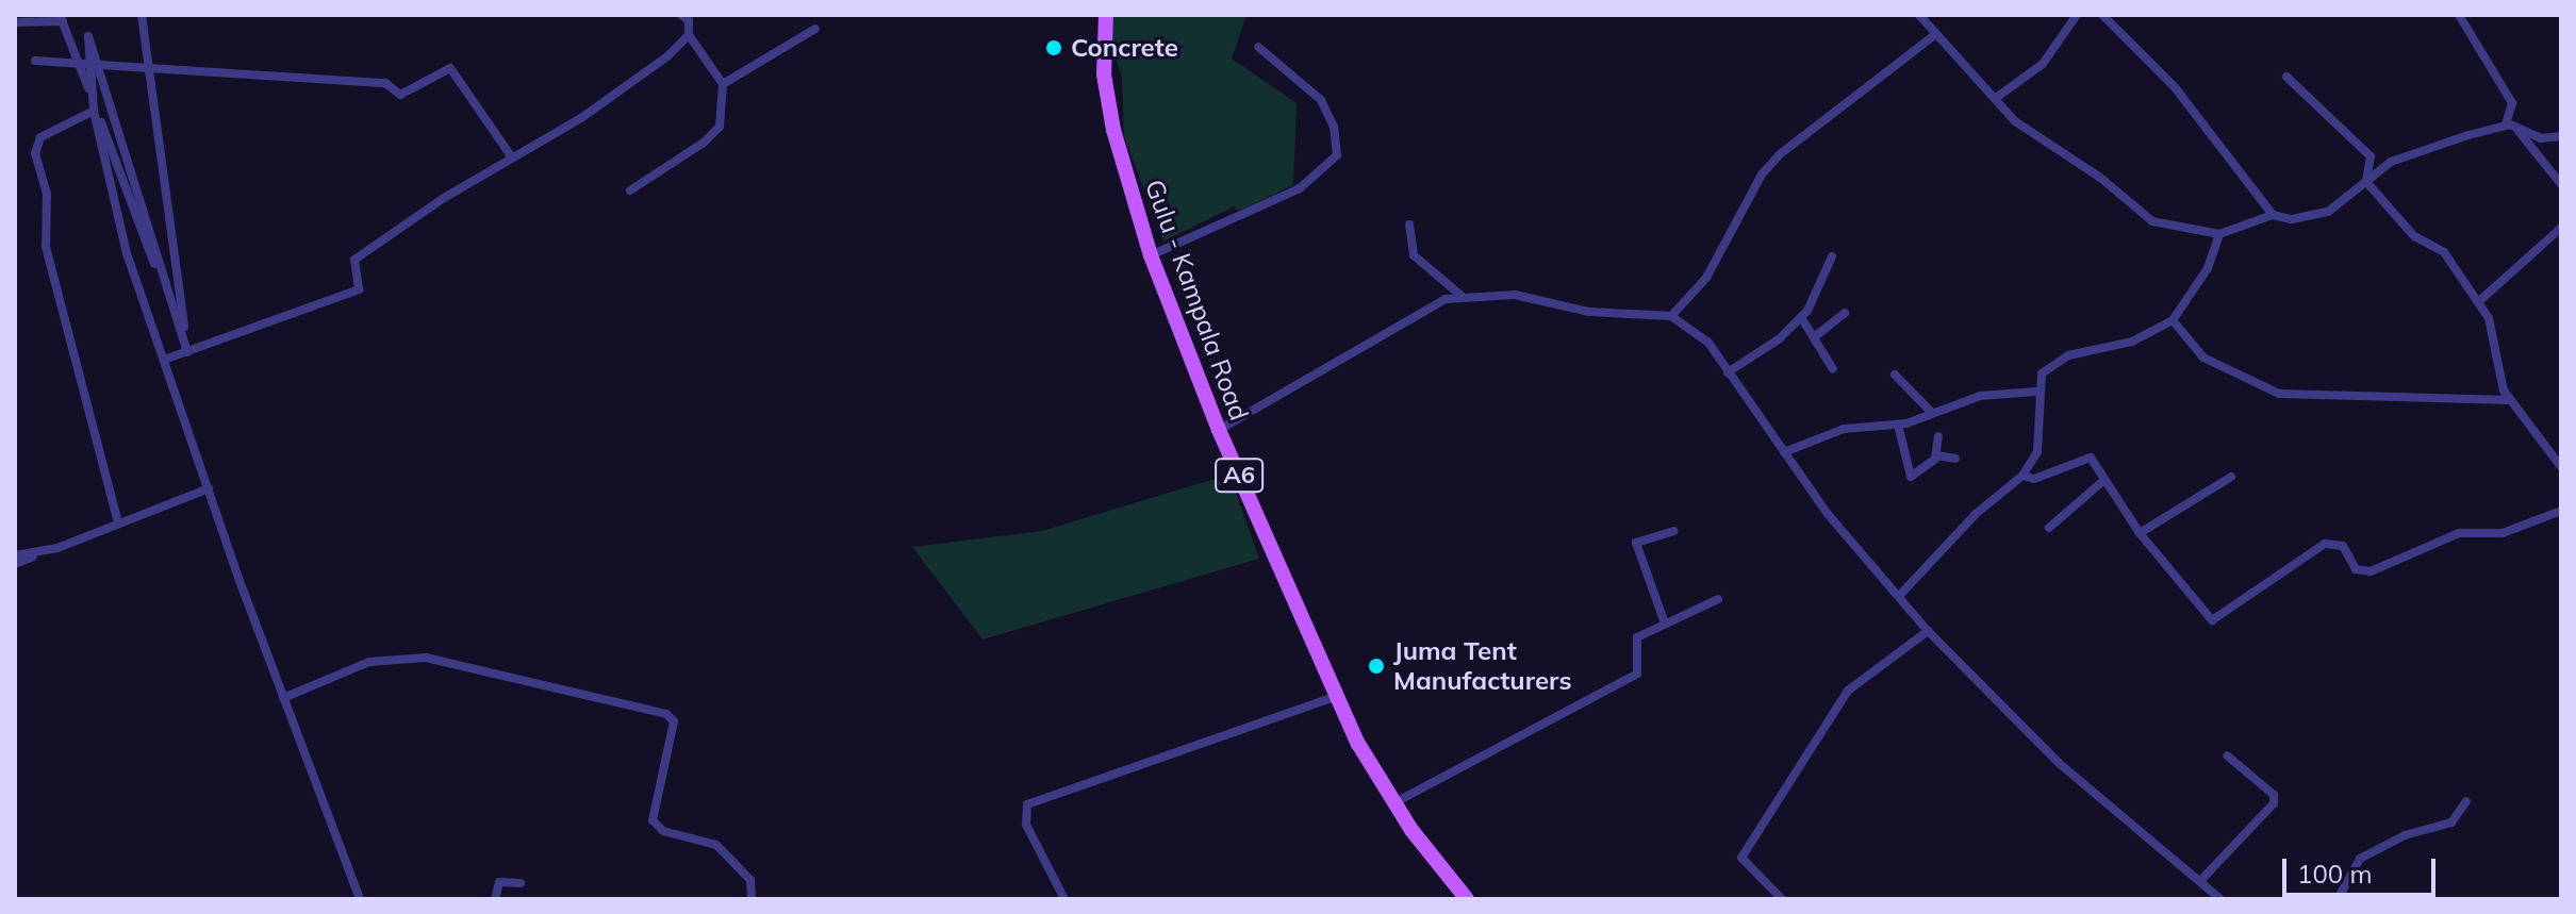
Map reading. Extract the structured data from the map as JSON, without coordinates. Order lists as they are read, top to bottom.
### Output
{
  "streets": {
    "main road": ["Gulu - Kampala Road", "A6"]
  },
  "places": ["Concrete", "Juma Tent Manufacturers"],
  "scale_bar": "100 m"
}
